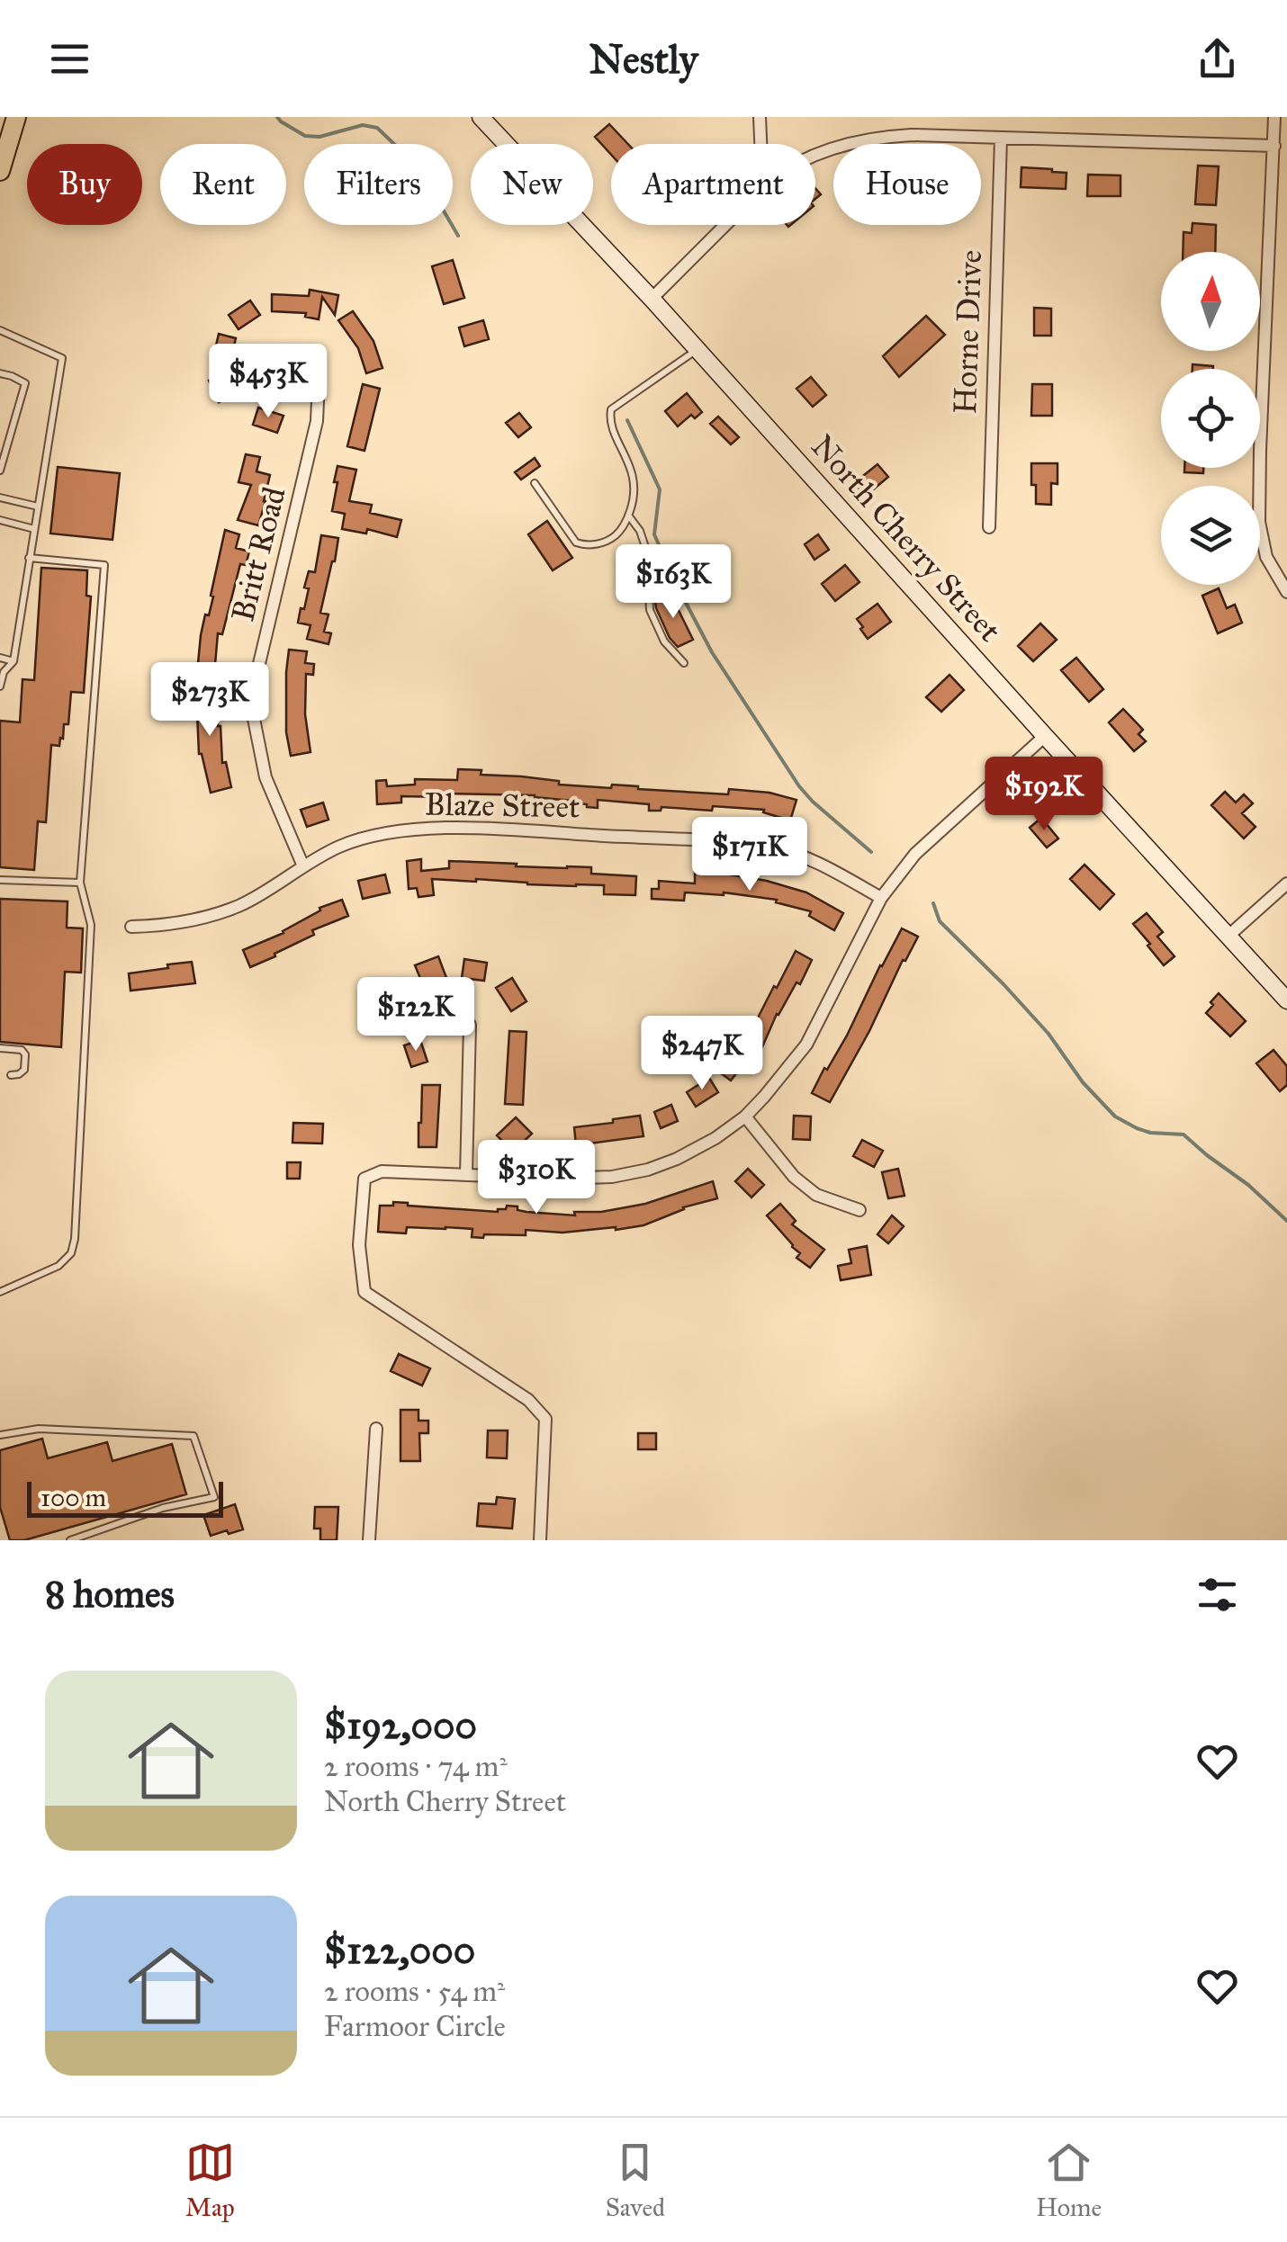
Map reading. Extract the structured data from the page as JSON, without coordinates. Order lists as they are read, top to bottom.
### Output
{
  "streets": {
    "street": [
      "Horne Drive",
      "North Cherry Street",
      "Britt Road",
      "Blaze Street"
    ]
  },
  "crossings": [
    ["Britt Road", "Blaze Street"]
  ],
  "scale_bar": "100 m",
  "north": "top",
  "page": {
    "header": "Nestly",
    "chip": [
      "Buy",
      "Rent",
      "Filters",
      "New",
      "Apartment",
      "House"
    ],
    "price": [
      "$453K",
      "$163K",
      "$273K",
      "$192K",
      "$171K",
      "$122K",
      "$247K",
      "$310K"
    ],
    "scale": "100 m",
    "heading": "8 homes",
    "list": [
      {
        "name": "$192,000",
        "note": "2 rooms · 74 m² · North Cherry Street"
      },
      {
        "name": "$122,000",
        "note": "2 rooms · 54 m² · Farmoor Circle"
      }
    ],
    "tabs": ["Map", "Saved", "Home"]
  }
}
